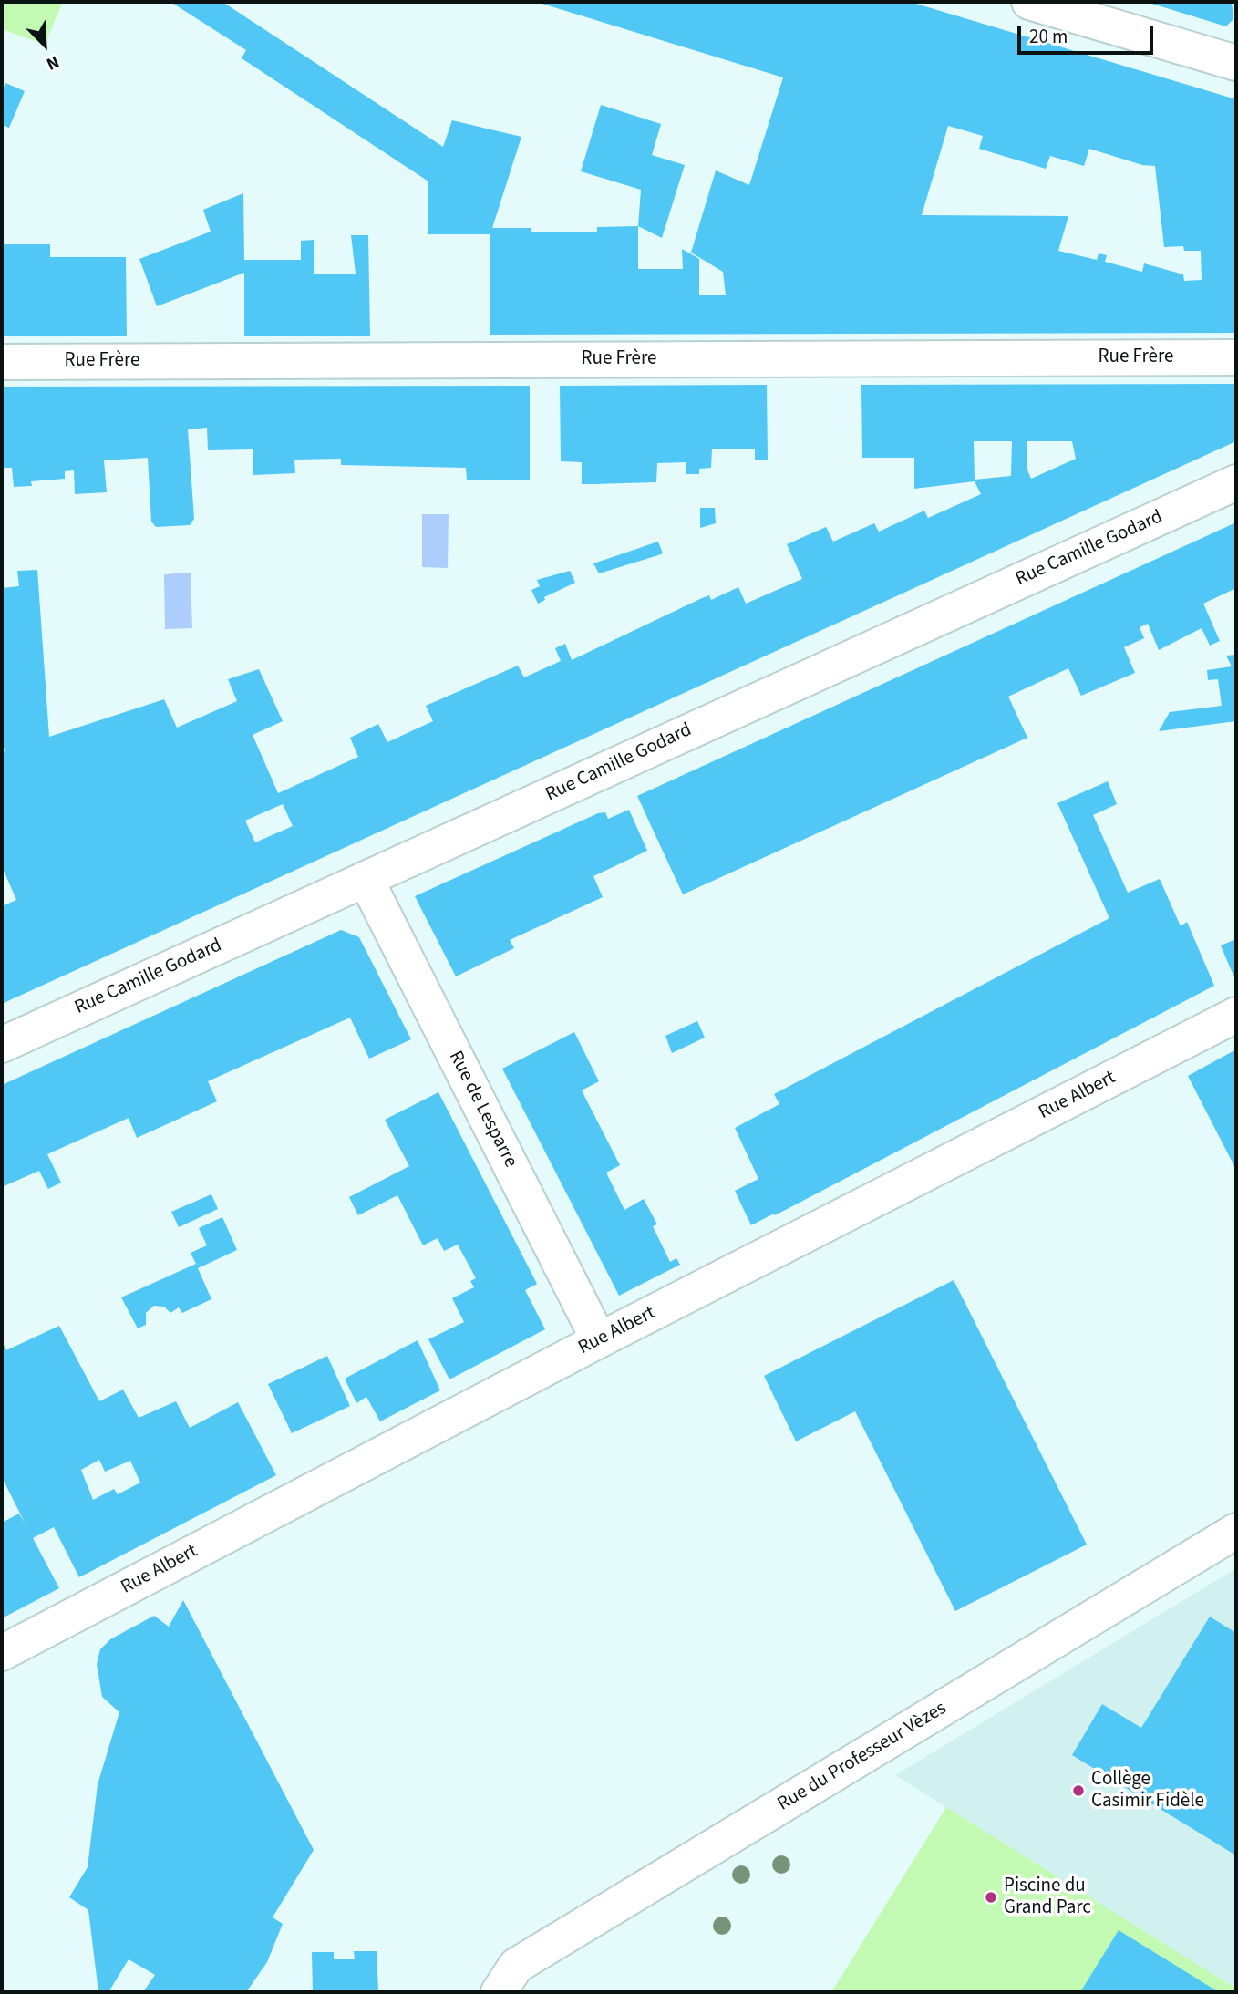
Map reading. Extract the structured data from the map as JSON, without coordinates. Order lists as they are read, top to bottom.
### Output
{
  "streets": {
    "street": [
      "Rue Frère",
      "Rue Camille Godard",
      "Rue Albert",
      "Rue de Lesparre",
      "Rue du Professeur Vèzes"
    ]
  },
  "crossings": [
    ["Rue Camille Godard", "Rue de Lesparre"],
    ["Rue Albert", "Rue de Lesparre"]
  ],
  "places": ["Collège Casimir Fidèle", "Piscine du Grand Parc"],
  "scale_bar": "20 m",
  "north": "bottom right"
}
